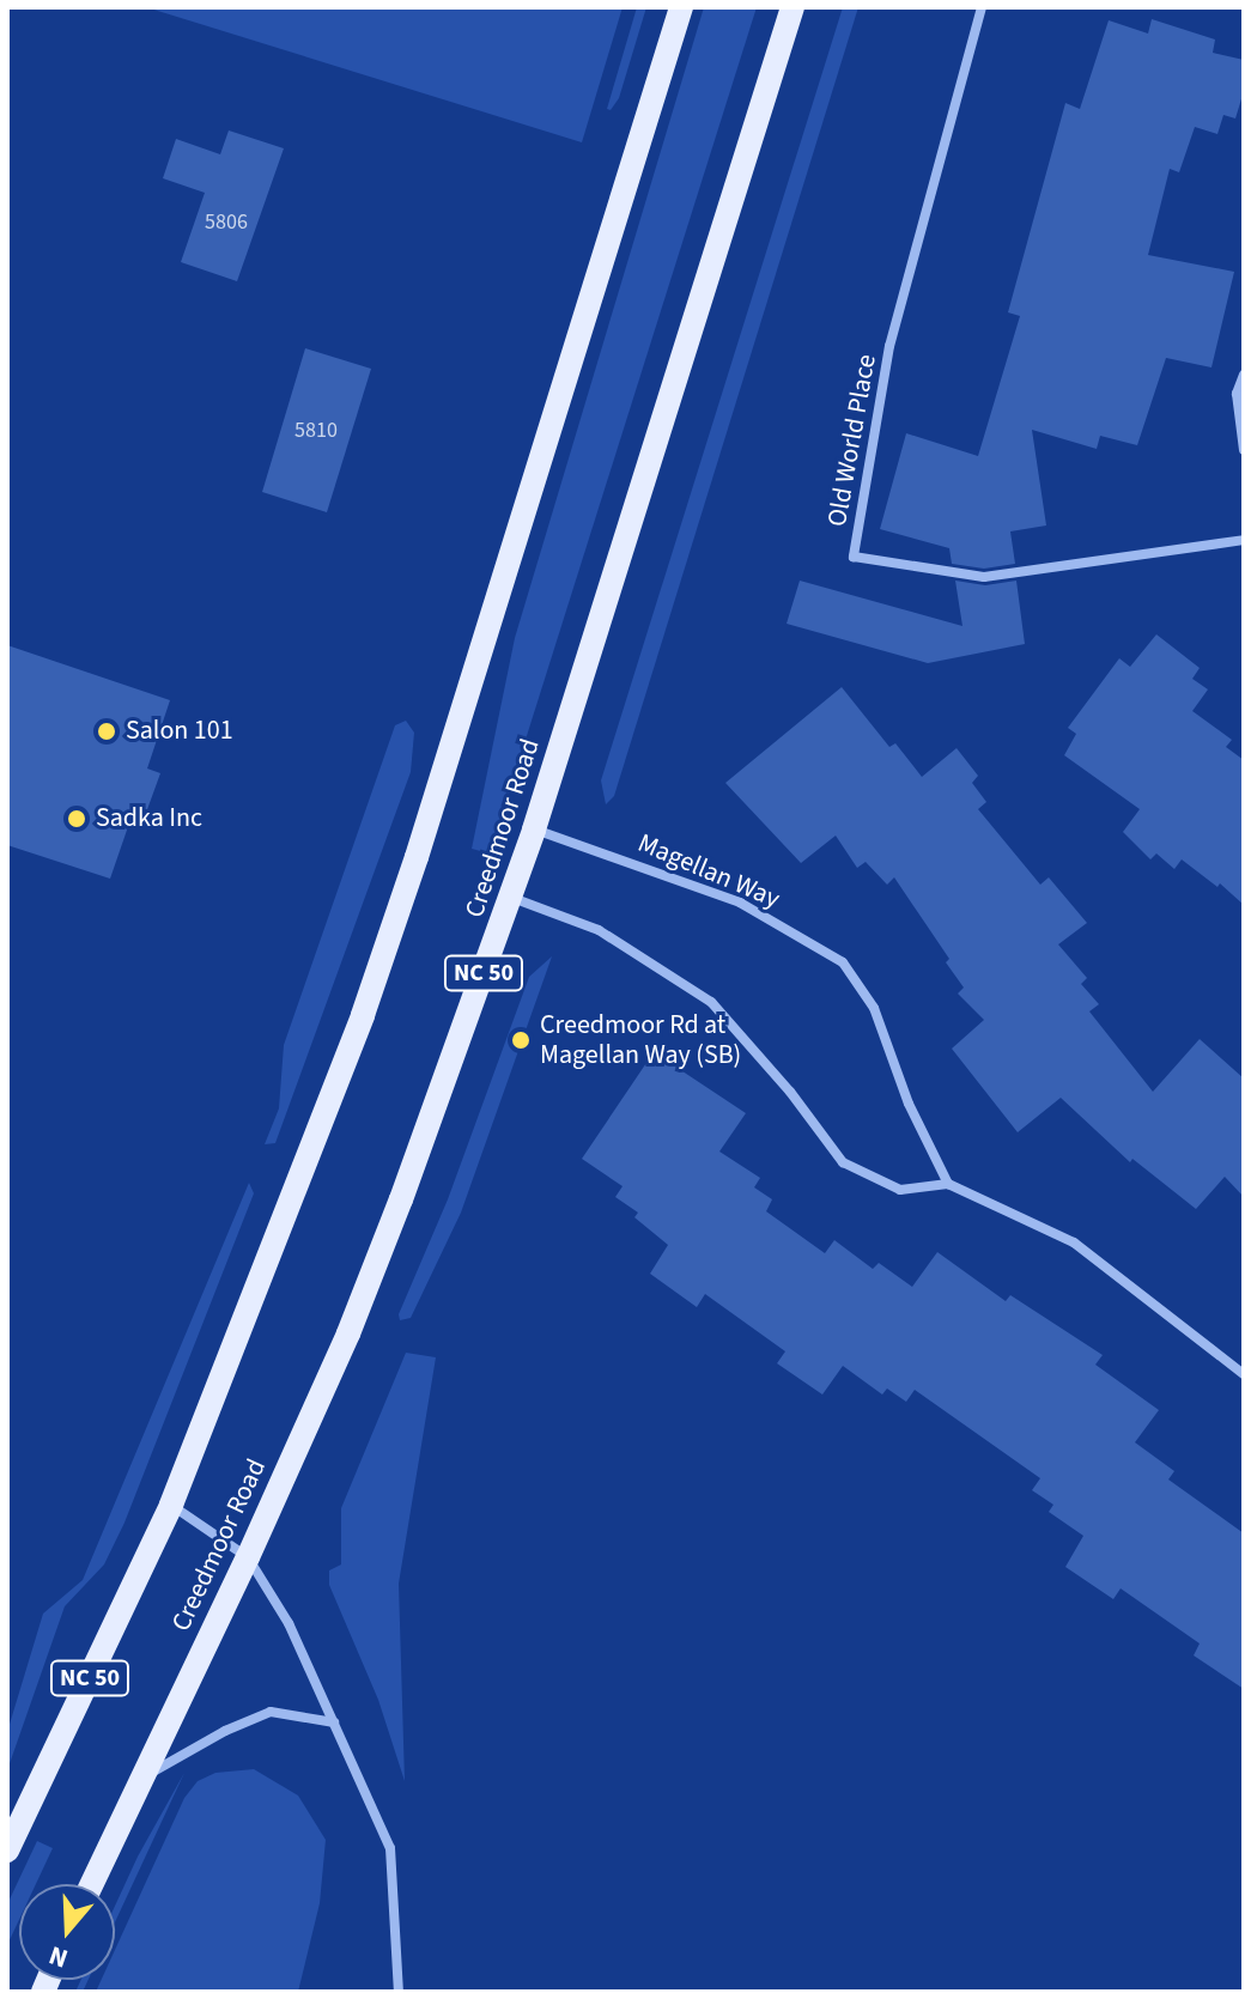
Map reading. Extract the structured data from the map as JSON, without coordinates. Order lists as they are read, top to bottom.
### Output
{
  "streets": {
    "main road": ["Creedmoor Road", "NC 50"],
    "street": ["Old World Place", "Magellan Way"]
  },
  "crossings": [
    ["Creedmoor Road", "Magellan Way"]
  ],
  "places": ["Salon 101", "Sadka Inc", "Creedmoor Rd at Magellan Way (SB)"],
  "house_numbers": ["5806", "5810"],
  "north": "bottom"
}
